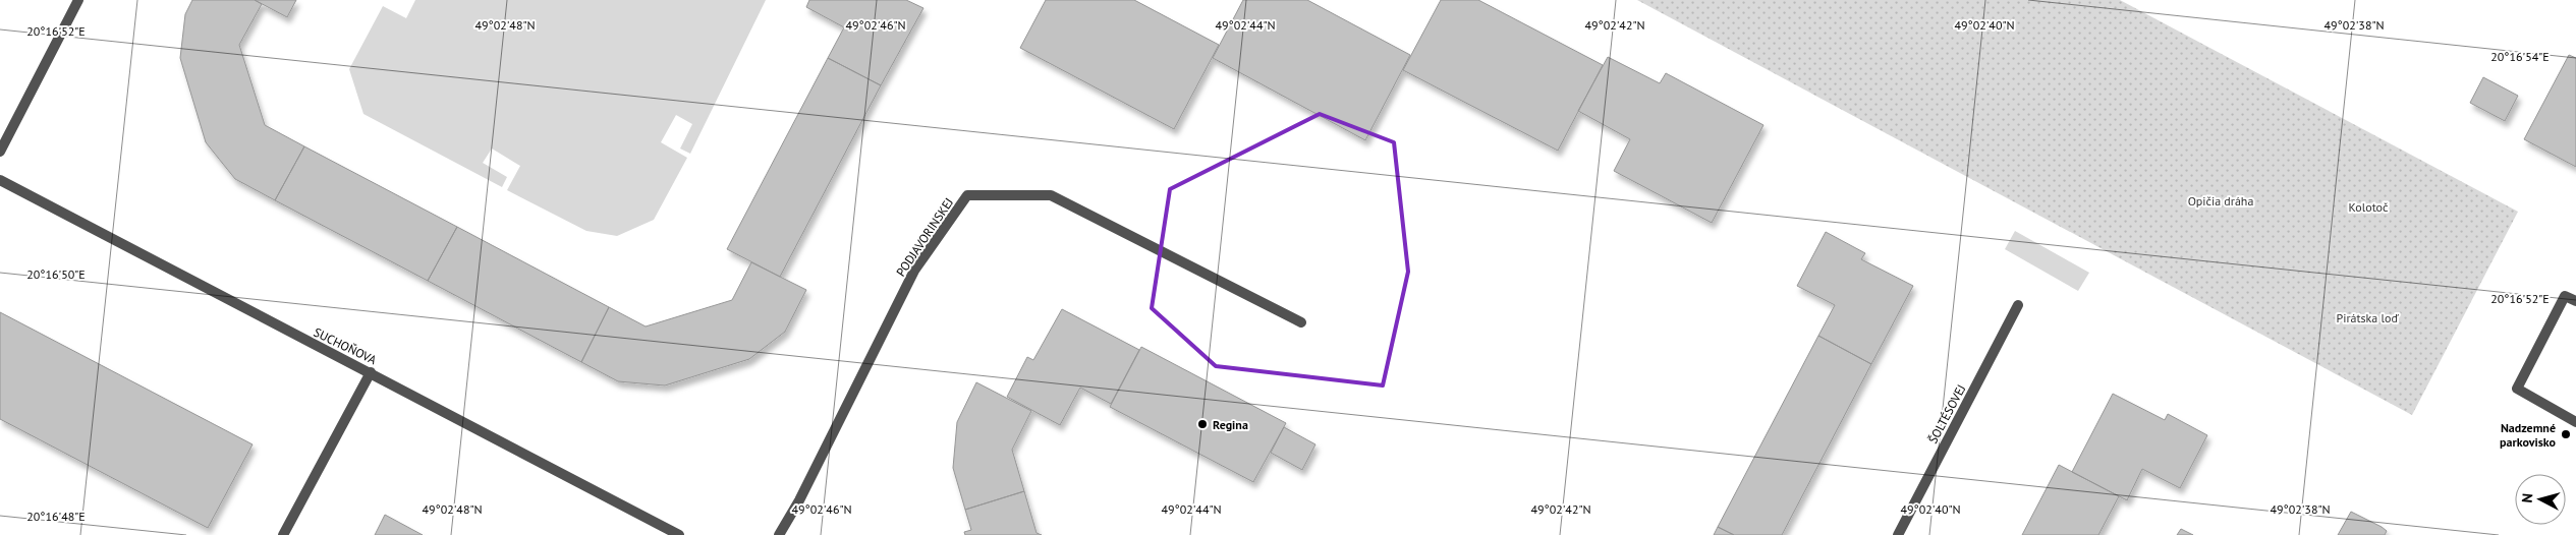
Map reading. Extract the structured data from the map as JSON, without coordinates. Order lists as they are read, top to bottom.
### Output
{
  "streets": {
    "street": ["PODJAVORINSKEJ", "SUCHOŇOVA", "ŠOLTÉSOVEJ"]
  },
  "parks": ["Opičia dráha", "Kolotoč", "Pirátska loď"],
  "places": ["Regina", "Nadzemné parkovisko"],
  "north": "left",
  "coordinates": [
    "49°02'48\"N",
    "49°02'46\"N",
    "49°02'44\"N",
    "49°02'42\"N",
    "49°02'40\"N",
    "49°02'38\"N",
    "20°16'52\"E",
    "20°16'54\"E",
    "20°16'50\"E",
    "20°16'48\"E"
  ]
}
